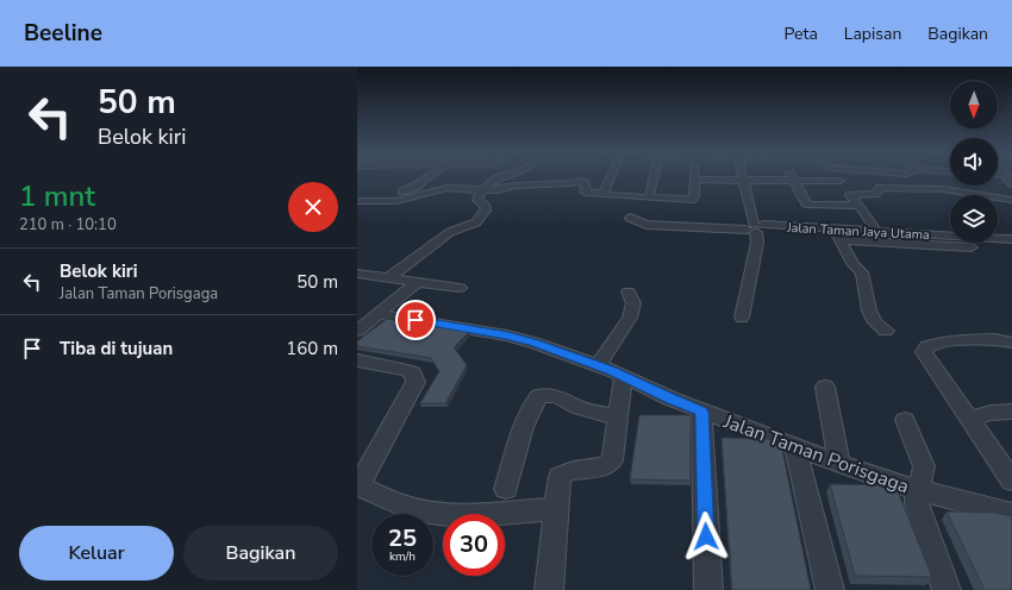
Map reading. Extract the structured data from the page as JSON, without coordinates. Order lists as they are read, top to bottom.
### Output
{
  "streets": {
    "street": ["Jalan Taman Jaya Utama", "Jalan Taman Porisgaga"]
  },
  "north": "bottom",
  "page": {
    "header": "Beeline",
    "nav": ["Peta", "Lapisan", "Bagikan"],
    "turn": ["50 m", "Belok kiri"],
    "heading": ["1 mnt", "210 m · 10:10"],
    "list": [
      {
        "name": "Belok kiri",
        "note": "Jalan Taman Porisgaga",
        "value": "50 m"
      },
      {
        "name": "Tiba di tujuan",
        "value": "160 m"
      }
    ],
    "speed": "25 km/h",
    "limit": "30",
    "buttons": ["Keluar", "Bagikan"]
  }
}
